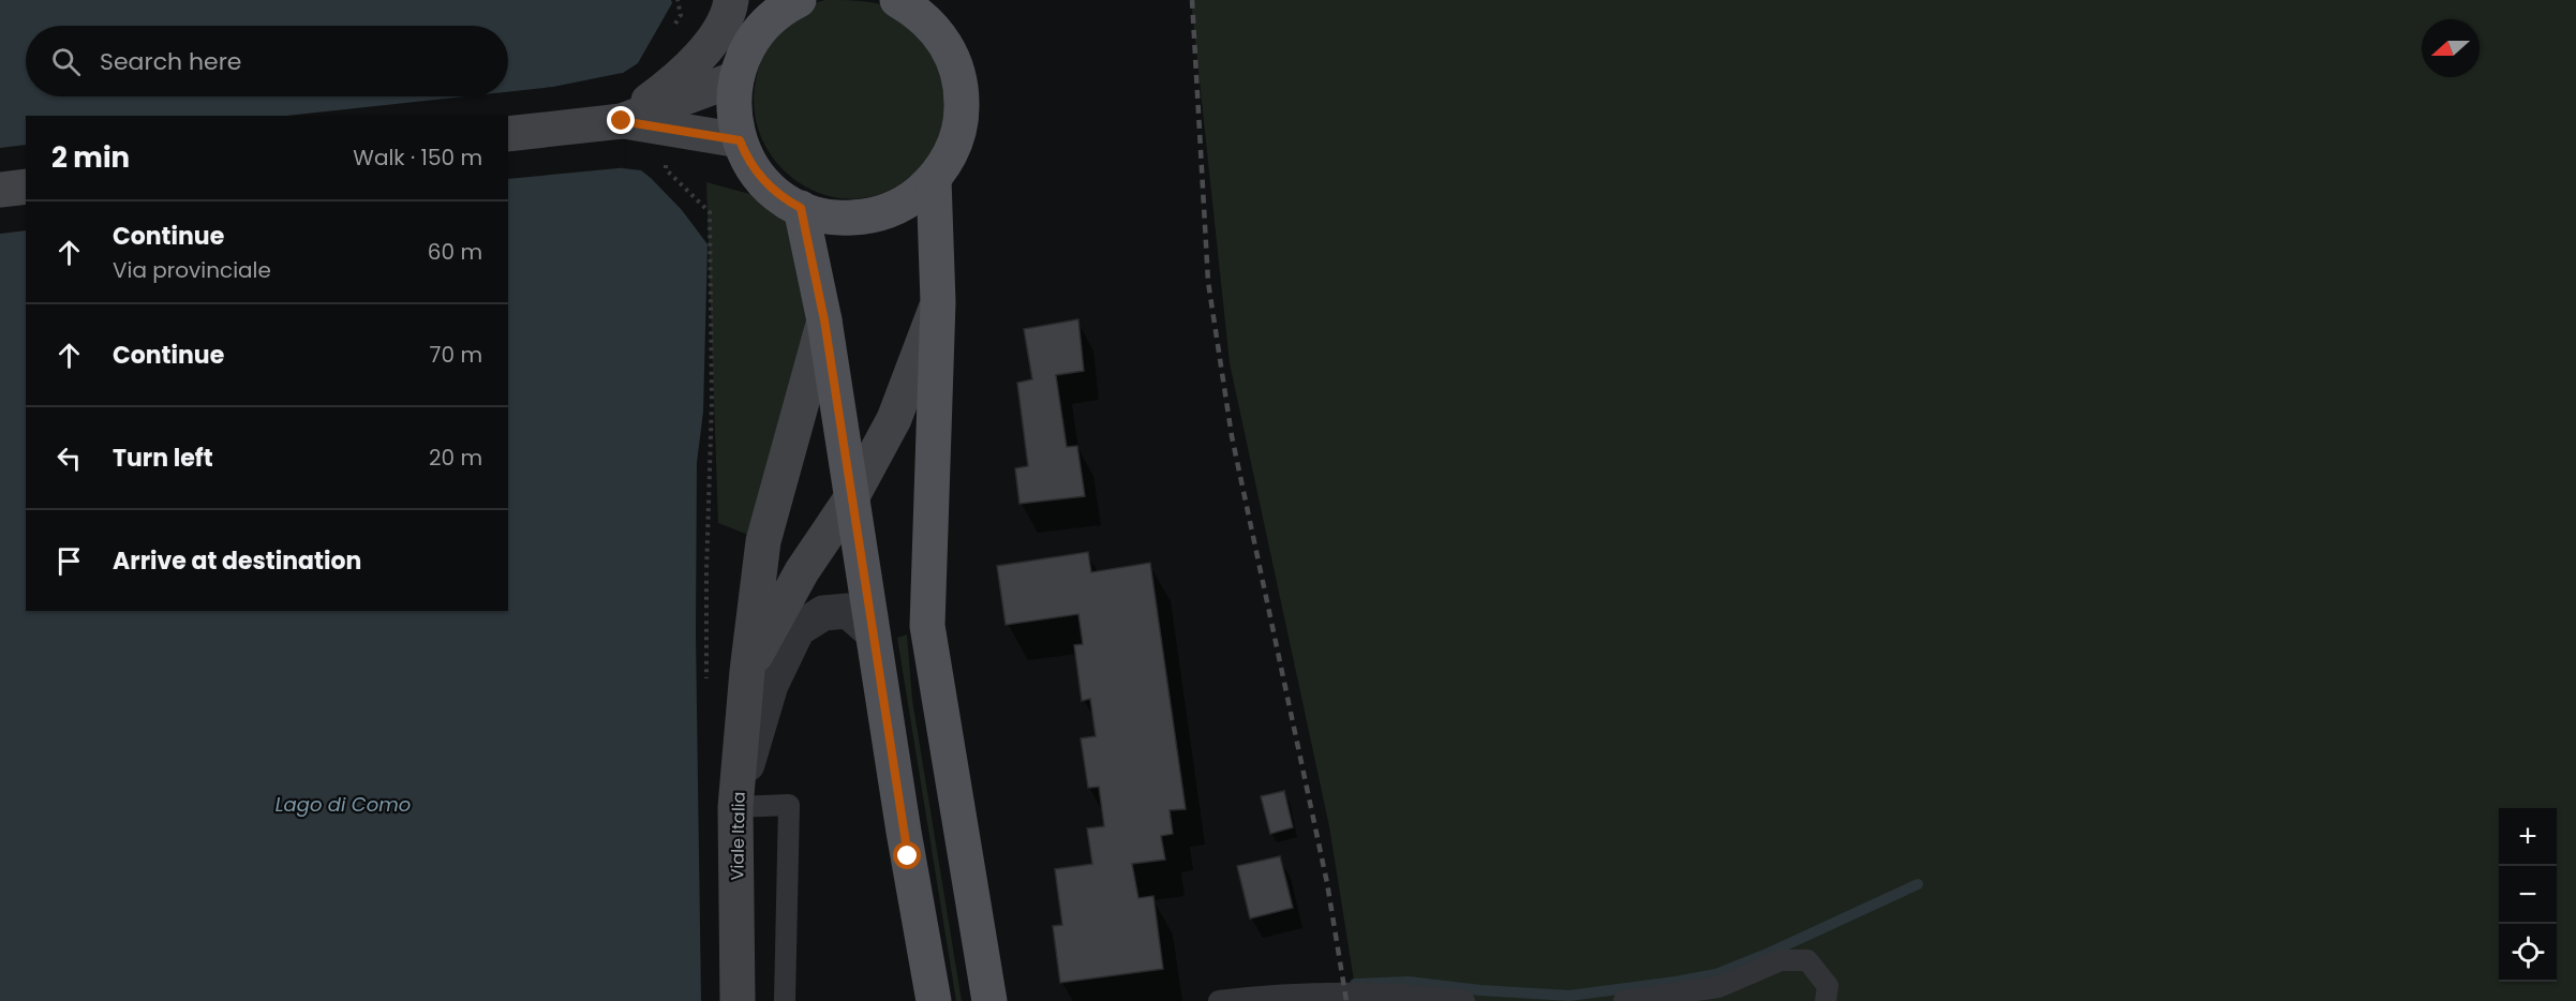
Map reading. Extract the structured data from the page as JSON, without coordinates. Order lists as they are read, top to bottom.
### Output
{
  "streets": {
    "main road": ["Viale Italia"]
  },
  "water": ["Lago di Como"],
  "north": "left",
  "page": {
    "search": "Search here",
    "heading": ["2 min", "Walk · 150 m"],
    "list": [
      ["Continue", "Via provinciale", "60 m"],
      ["Continue", "70 m"],
      ["Turn left", "20 m"],
      "Arrive at destination"
    ],
    "map_buttons": ["+", "−"]
  }
}
